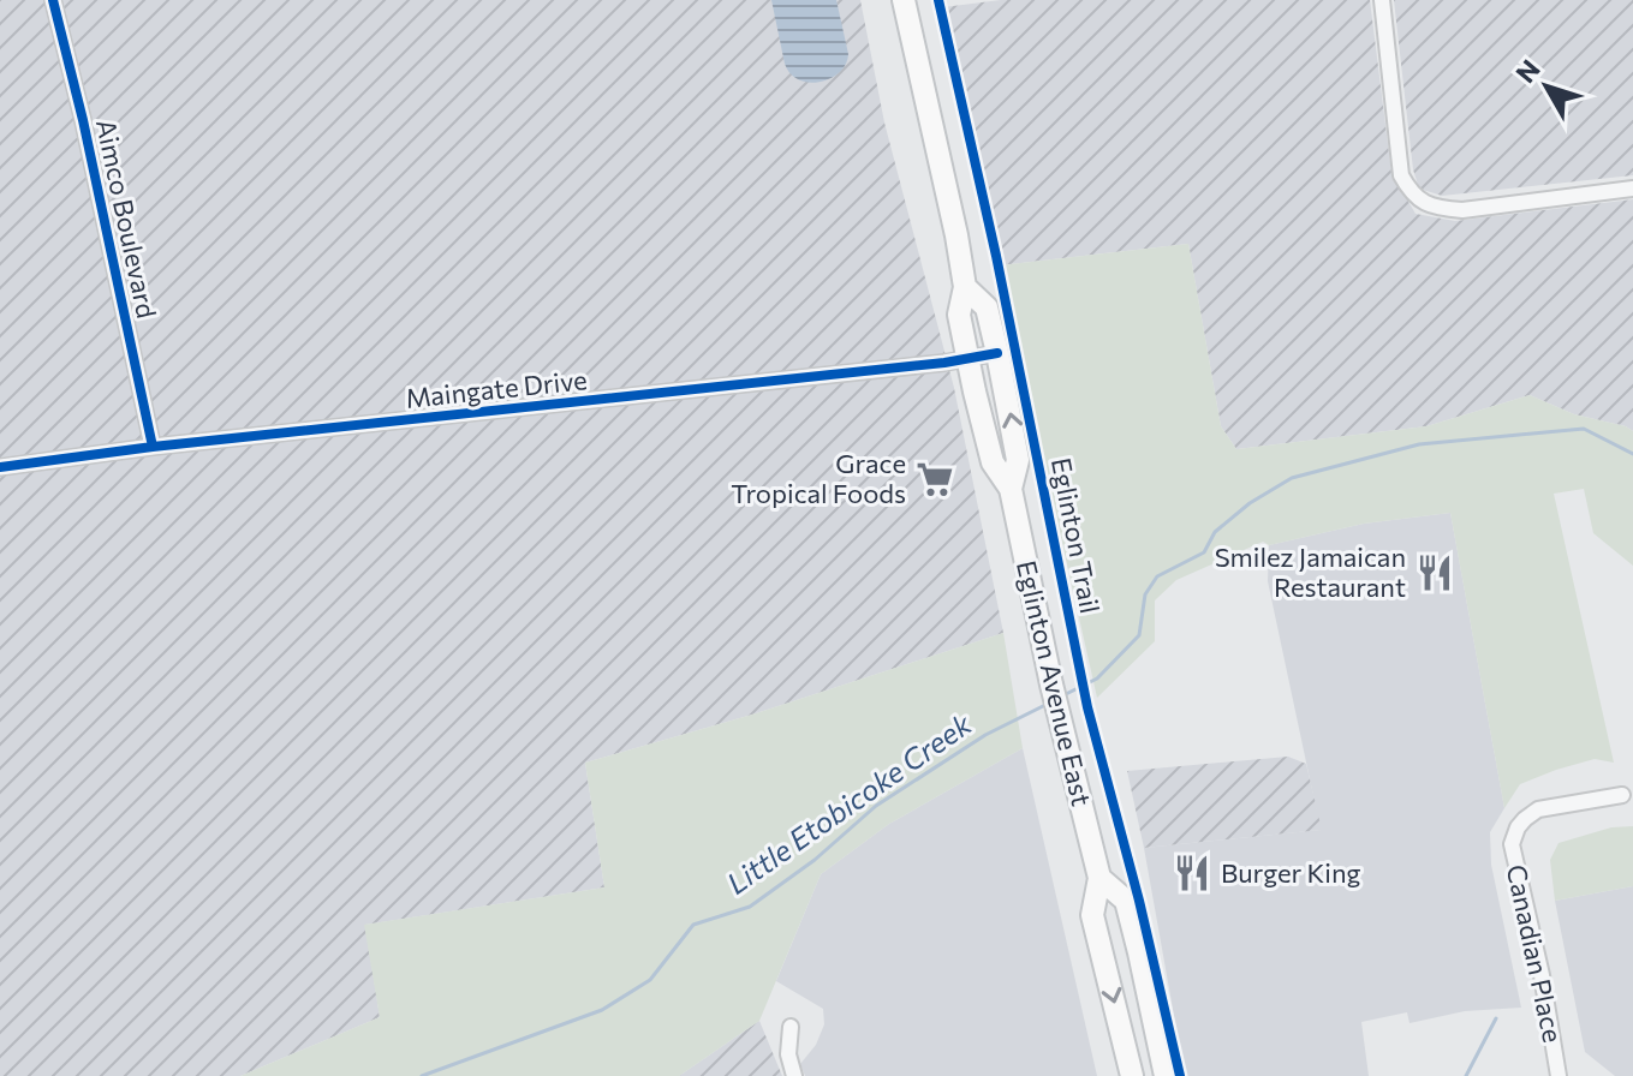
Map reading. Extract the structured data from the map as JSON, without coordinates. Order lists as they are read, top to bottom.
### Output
{
  "streets": {
    "main road": ["Eglinton Avenue East"],
    "street": ["Aimco Boulevard", "Maingate Drive", "Canadian Place"],
    "cycle path": ["Eglinton Trail"]
  },
  "crossings": [
    ["Aimco Boulevard", "Maingate Drive"],
    ["Maingate Drive", "Eglinton Avenue East"]
  ],
  "water": ["Little Etobicoke Creek"],
  "places": {
    "supermarket": ["Grace Tropical Foods"],
    "restaurant": ["Smilez Jamaican Restaurant", "Burger King"]
  },
  "north": "top left"
}
